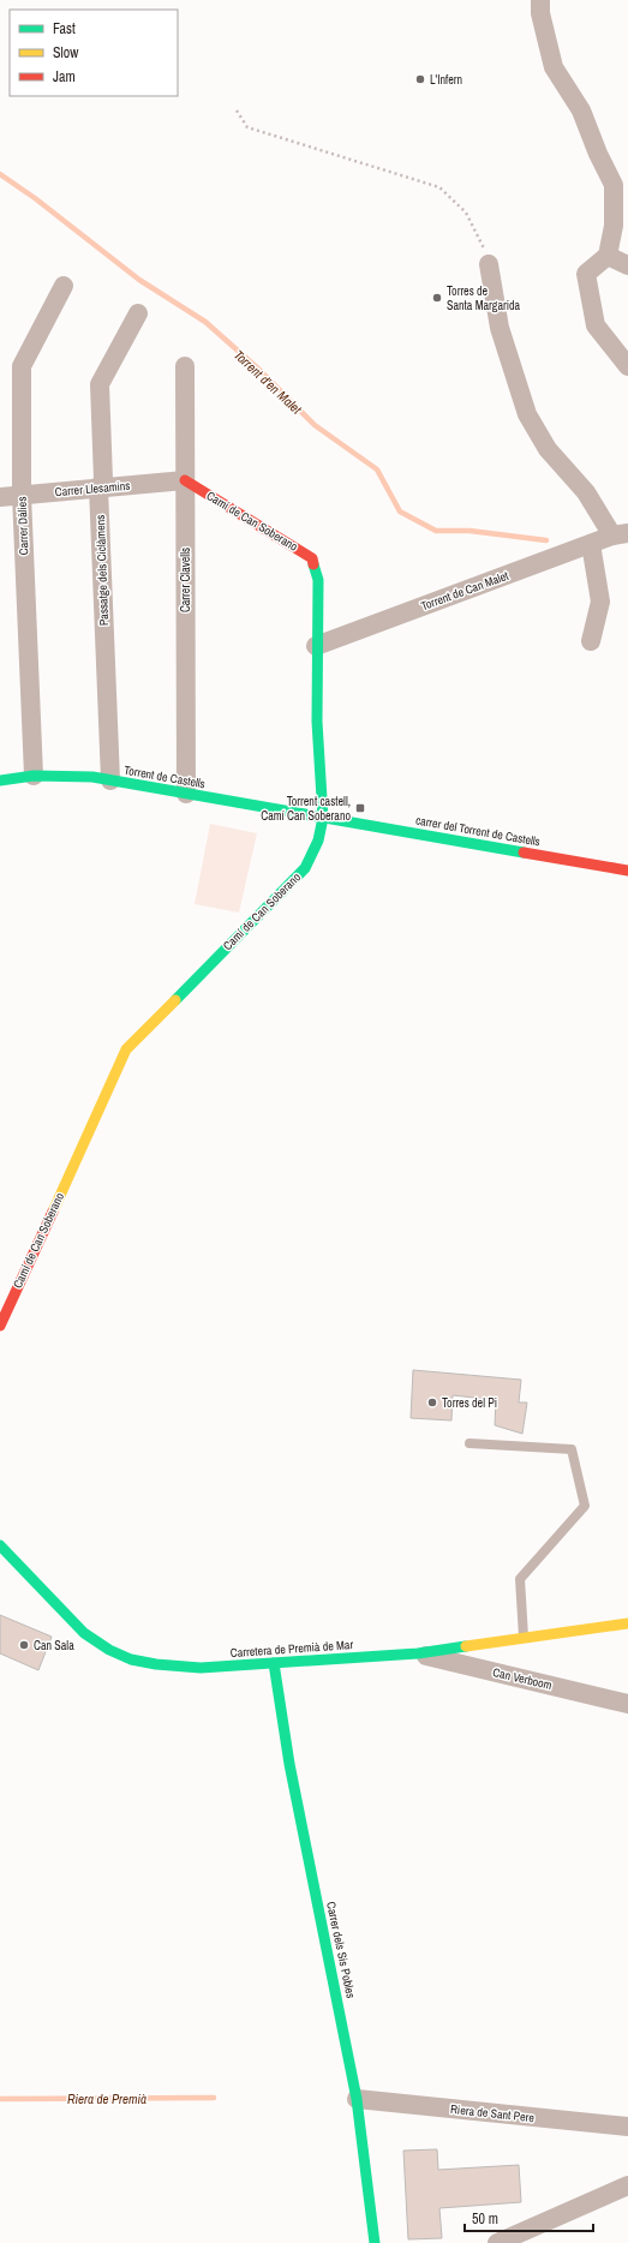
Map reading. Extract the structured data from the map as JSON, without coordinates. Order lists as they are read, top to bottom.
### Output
{
  "streets": {
    "street": [
      "Carrer Llesamins",
      "Camí de Can Soberano",
      "Carrer Dàlies",
      "Passatge dels Ciclàmens",
      "Carrer Clavells",
      "Torrent de Can Malet",
      "Torrent de Castells",
      "carrer del Torrent de Castells",
      "Carretera de Premià de Mar",
      "Can Verboom",
      "Carrer dels Sis Pobles",
      "Riera de Sant Pere"
    ]
  },
  "crossings": [
    ["Carrer Llesamins", "Camí de Can Soberano"],
    ["Carrer Llesamins", "Carrer Dàlies"],
    ["Carrer Llesamins", "Passatge dels Ciclàmens"],
    ["Carrer Llesamins", "Carrer Clavells"],
    ["Camí de Can Soberano", "Carrer Clavells"],
    ["Camí de Can Soberano", "Torrent de Can Malet"],
    ["Camí de Can Soberano", "Torrent de Castells"],
    ["Camí de Can Soberano", "carrer del Torrent de Castells"],
    ["Carrer Dàlies", "Torrent de Castells"],
    ["Passatge dels Ciclàmens", "Torrent de Castells"],
    ["Carrer Clavells", "Torrent de Castells"],
    ["Torrent de Castells", "carrer del Torrent de Castells"],
    ["Carretera de Premià de Mar", "Can Verboom"],
    ["Carretera de Premià de Mar", "Carrer dels Sis Pobles"],
    ["Carrer dels Sis Pobles", "Riera de Sant Pere"]
  ],
  "water": ["Torrent d'en Malet", "Riera de Premià"],
  "places": {
    "other": [
      "L'Infern",
      "Torres de Santa Margarida",
      "Torres del Pi",
      "Can Sala"
    ],
    "transit": ["Torrent castell, Camí Can Soberano"]
  },
  "legend": ["Fast", "Slow", "Jam"],
  "scale_bar": "50 m"
}
